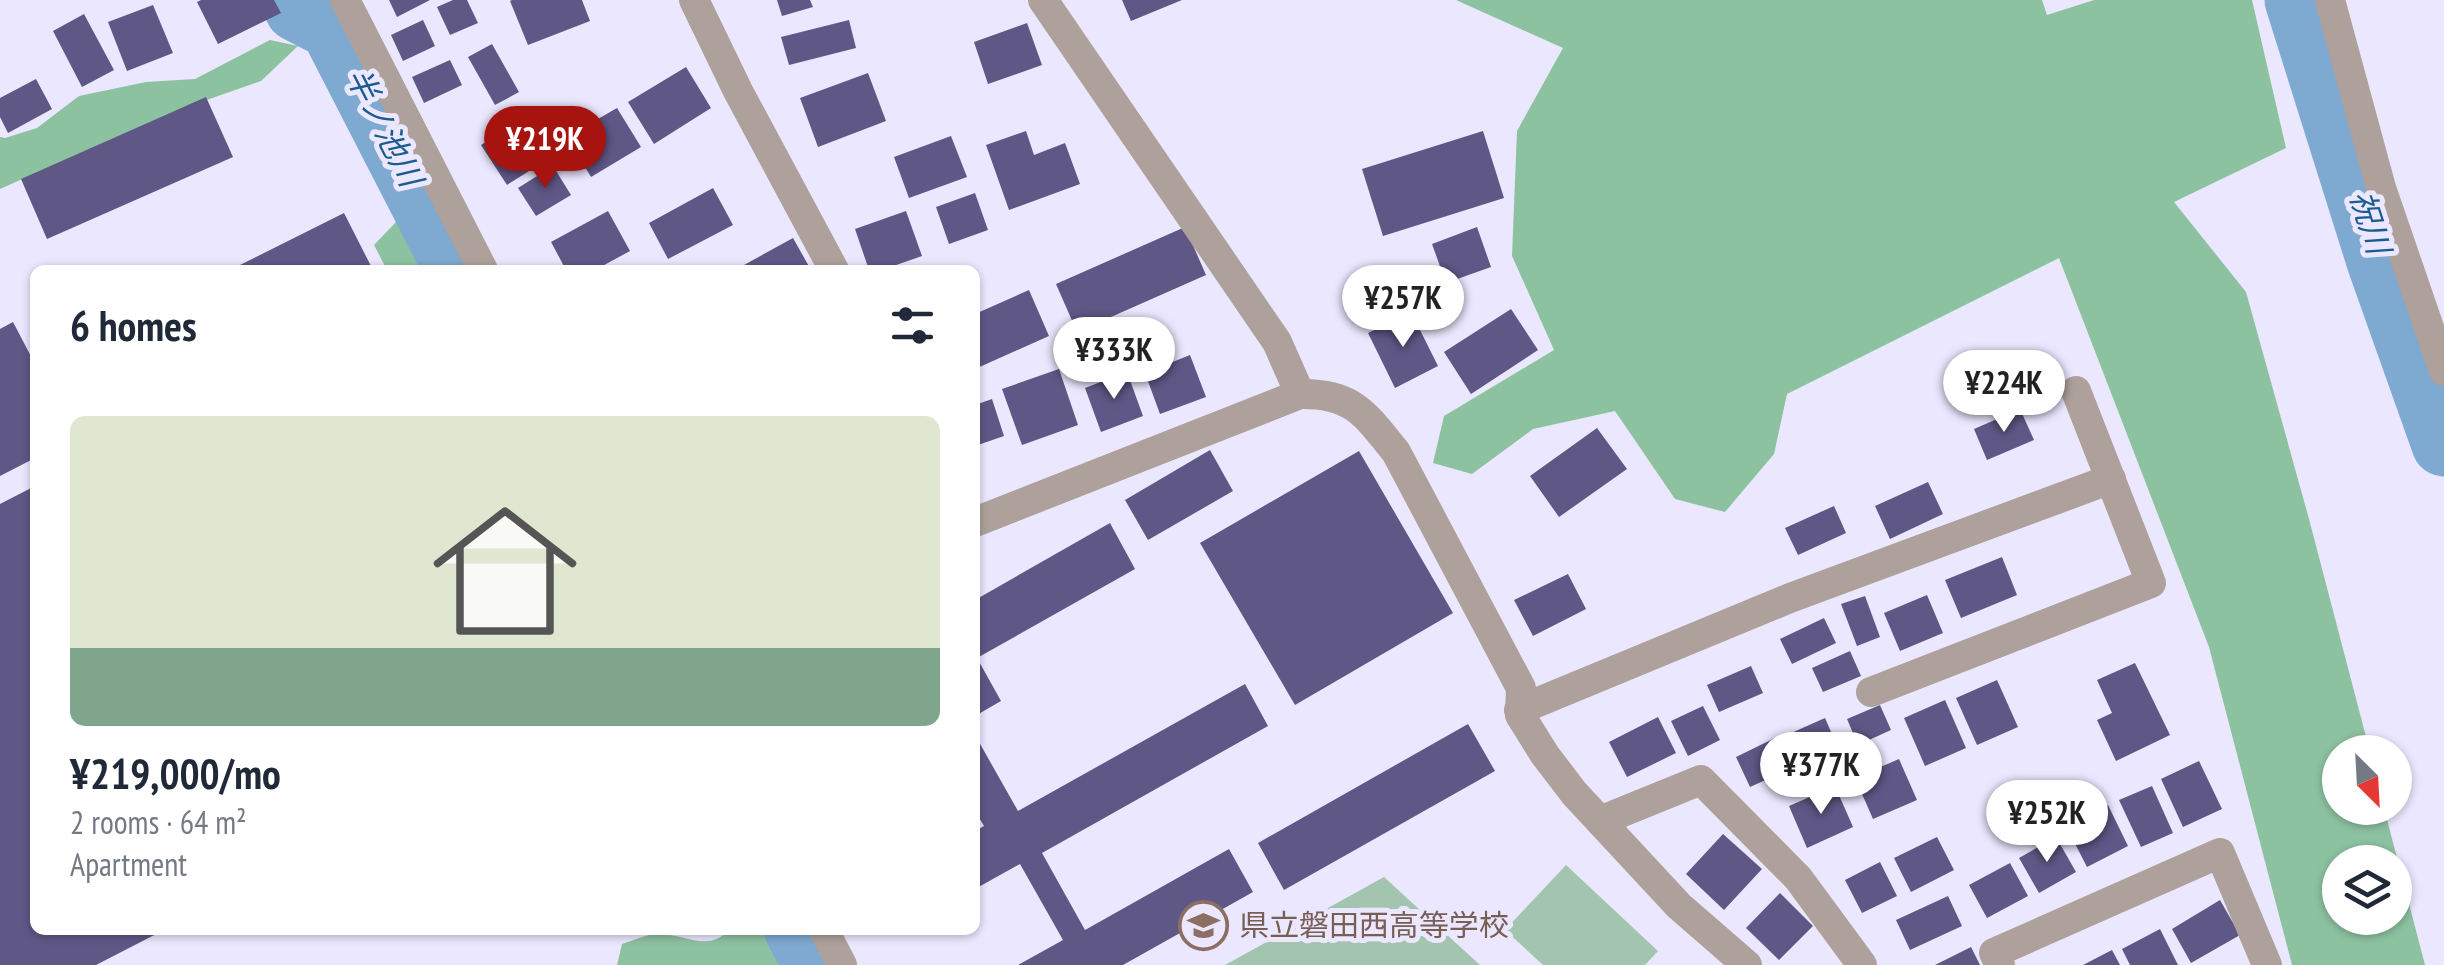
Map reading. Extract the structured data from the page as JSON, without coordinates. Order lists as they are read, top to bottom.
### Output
{
  "water": ["半ノ池川", "祝川"],
  "places": {
    "school or university": ["県立磐田西高等学校"]
  },
  "north": "bottom right",
  "page": {
    "price": [
      "¥219K",
      "¥257K",
      "¥333K",
      "¥224K",
      "¥377K",
      "¥252K"
    ],
    "heading": "6 homes",
    "list": [
      {
        "name": "¥219,000/mo",
        "note": "2 rooms · 64 m² · Apartment"
      }
    ]
  }
}
